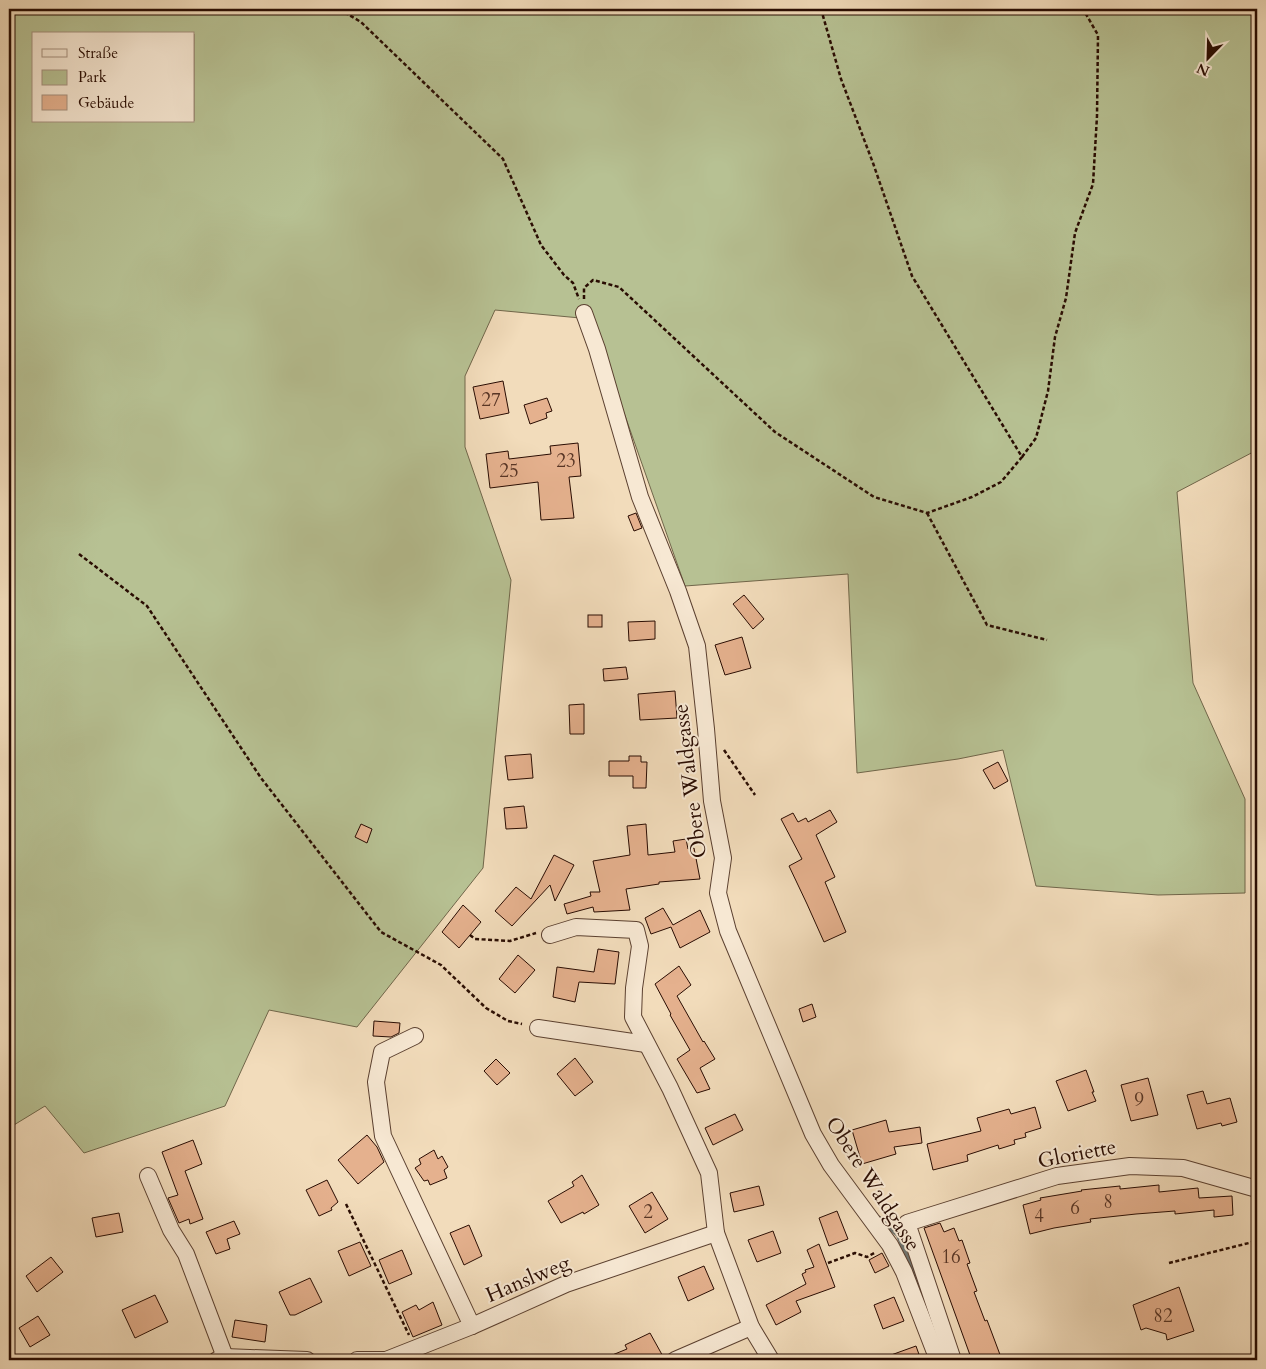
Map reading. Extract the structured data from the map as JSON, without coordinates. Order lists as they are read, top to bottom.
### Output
{
  "streets": {
    "street": ["Obere Waldgasse", "Gloriette", "Hanslweg"]
  },
  "crossings": [
    ["Obere Waldgasse", "Gloriette"]
  ],
  "house_numbers": [
    "27",
    "23",
    "25",
    "9",
    "8",
    "6",
    "2",
    "4",
    "16",
    "82"
  ],
  "legend": ["Straße", "Park", "Gebäude"],
  "north": "bottom left"
}
